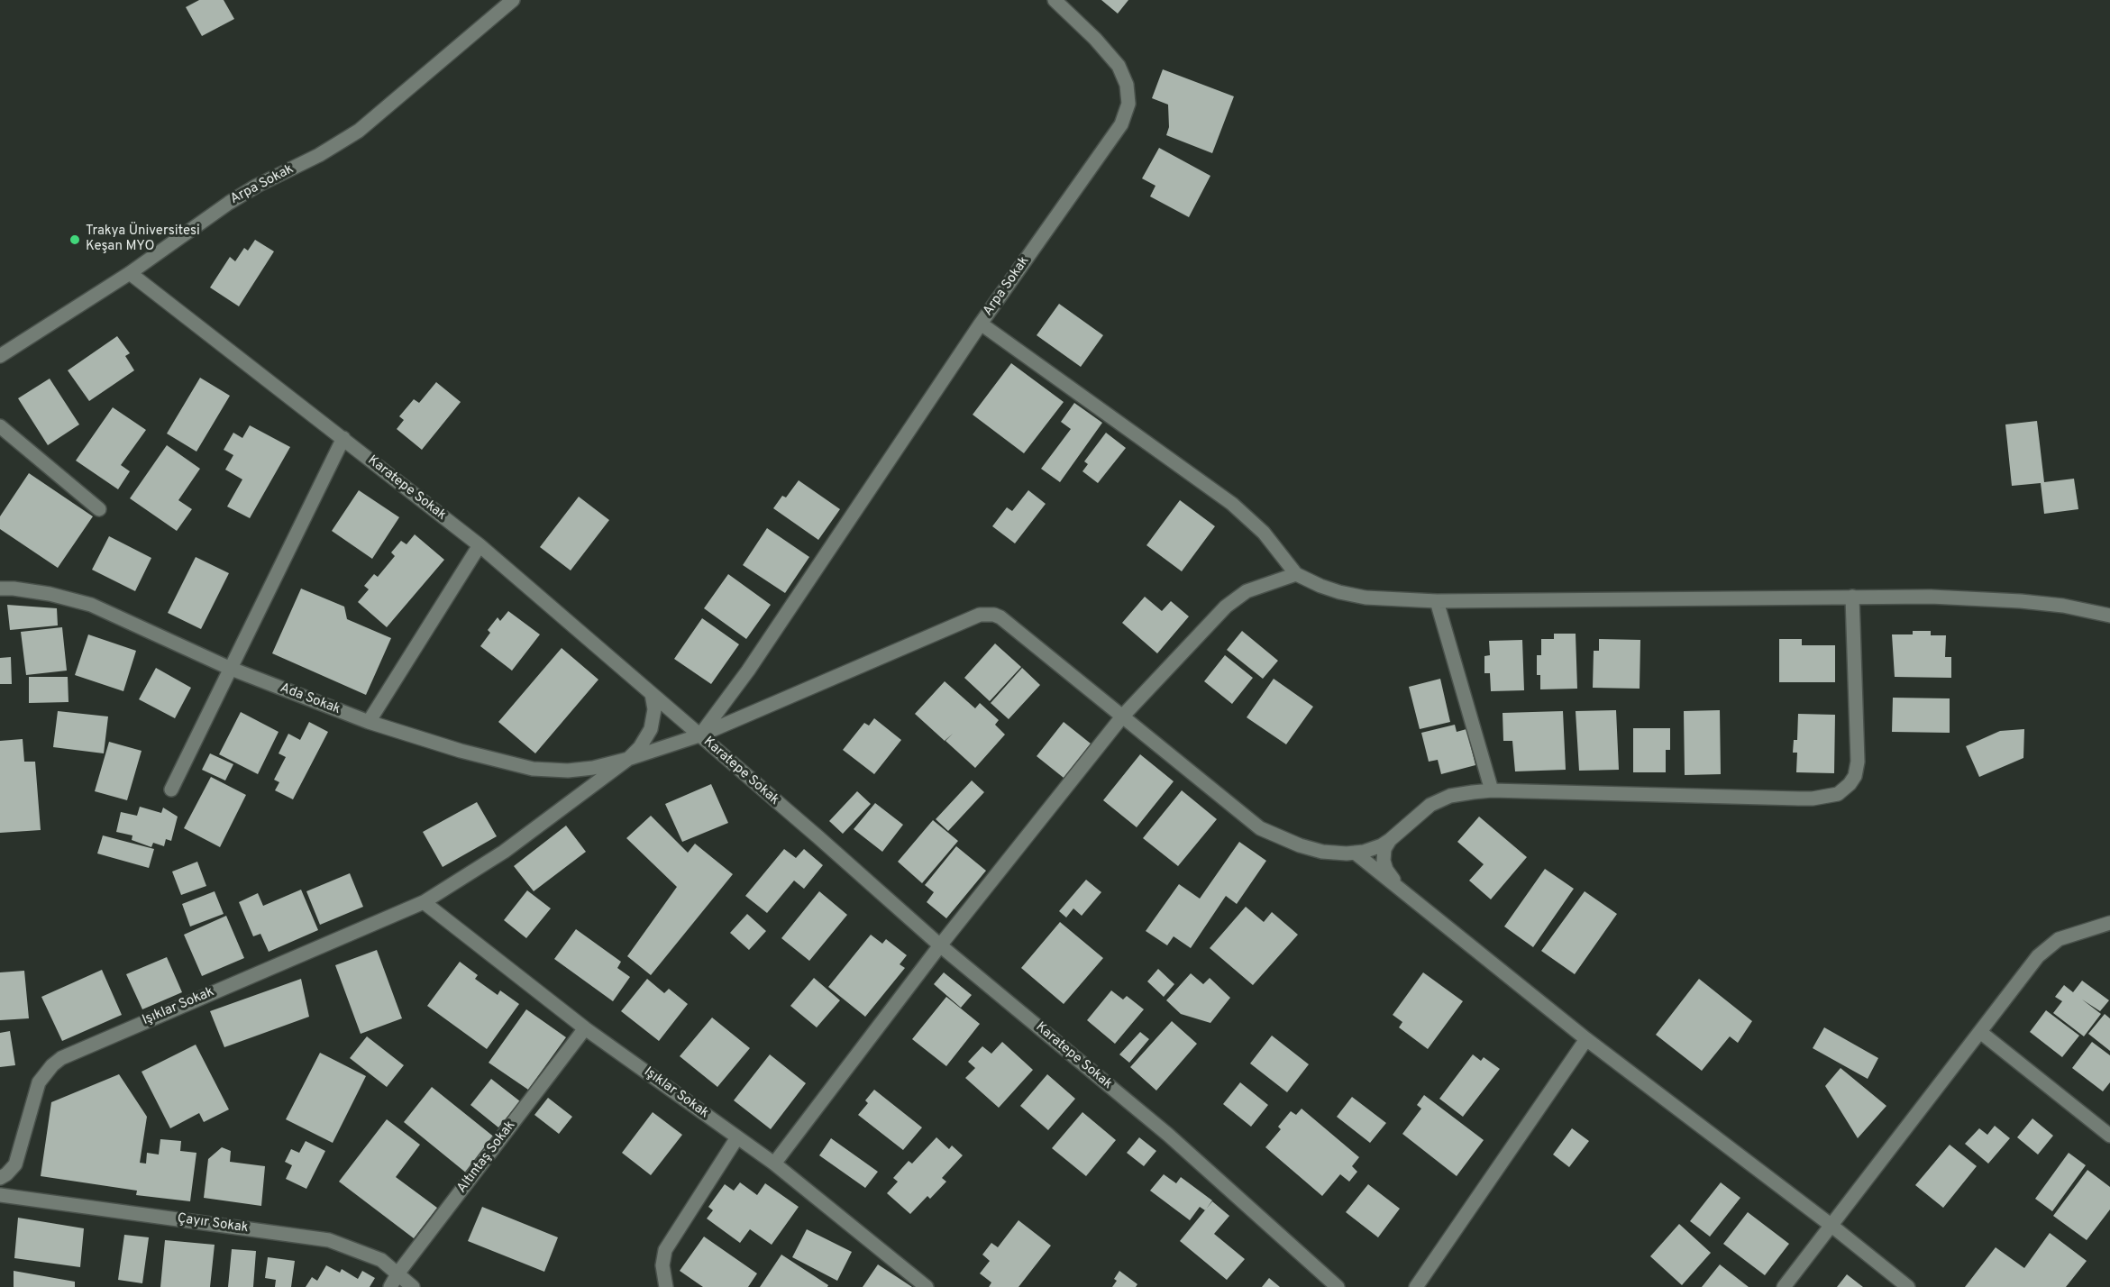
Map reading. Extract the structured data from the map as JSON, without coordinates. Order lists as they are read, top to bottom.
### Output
{
  "streets": {
    "street": [
      "Arpa Sokak",
      "Karatepe Sokak",
      "Ada Sokak",
      "Işıklar Sokak",
      "Altıntaş Sokak",
      "Çayır Sokak"
    ]
  },
  "crossings": [
    ["Arpa Sokak", "Karatepe Sokak"],
    ["Karatepe Sokak", "Işıklar Sokak"],
    ["Ada Sokak", "Işıklar Sokak"],
    ["Işıklar Sokak", "Altıntaş Sokak"],
    ["Altıntaş Sokak", "Çayır Sokak"]
  ],
  "places": ["Trakya Üniversitesi Keşan MYO"]
}
